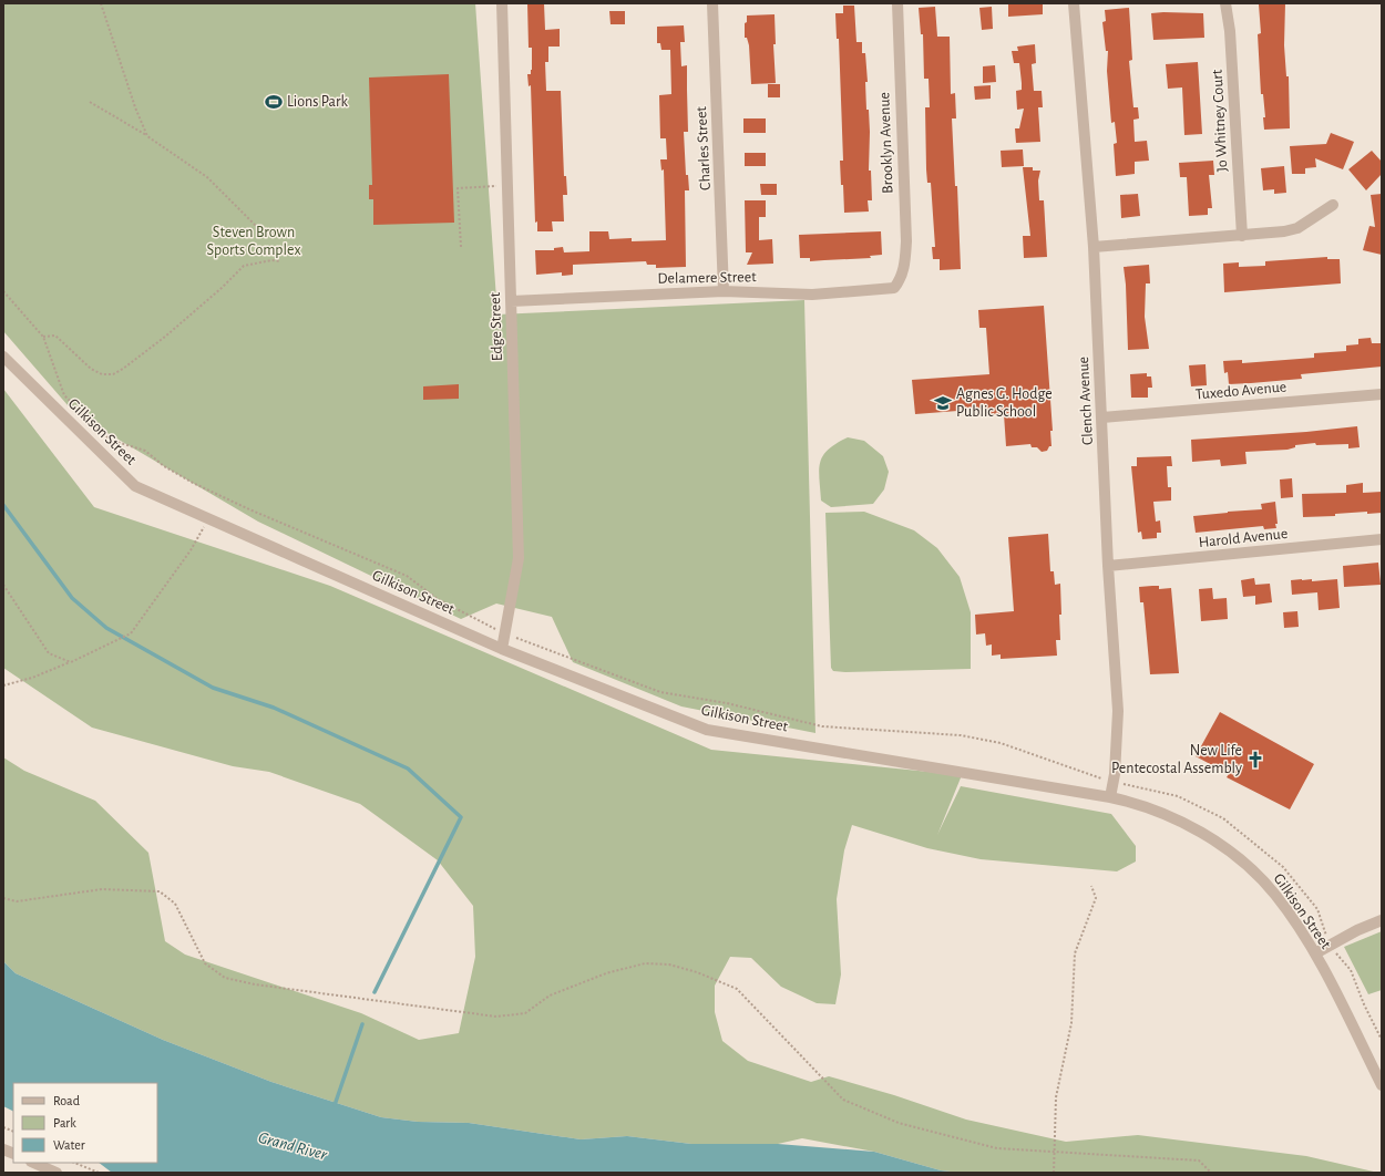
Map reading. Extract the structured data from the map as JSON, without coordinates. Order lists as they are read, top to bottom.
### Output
{
  "streets": {
    "street": [
      "Jo Whitney Court",
      "Brooklyn Avenue",
      "Charles Street",
      "Delamere Street",
      "Edge Street",
      "Tuxedo Avenue",
      "Clench Avenue",
      "Gilkison Street",
      "Harold Avenue"
    ]
  },
  "crossings": [
    ["Brooklyn Avenue", "Delamere Street"],
    ["Charles Street", "Delamere Street"],
    ["Delamere Street", "Edge Street"],
    ["Edge Street", "Gilkison Street"],
    ["Tuxedo Avenue", "Clench Avenue"],
    ["Clench Avenue", "Gilkison Street"],
    ["Clench Avenue", "Harold Avenue"]
  ],
  "water": ["Grand River"],
  "parks": ["Steven Brown Sports Complex"],
  "places": {
    "sports": ["Lions Park"],
    "school or university": ["Agnes G. Hodge Public School"],
    "church": ["New Life Pentecostal Assembly"]
  },
  "legend": ["Road", "Park", "Water"]
}
